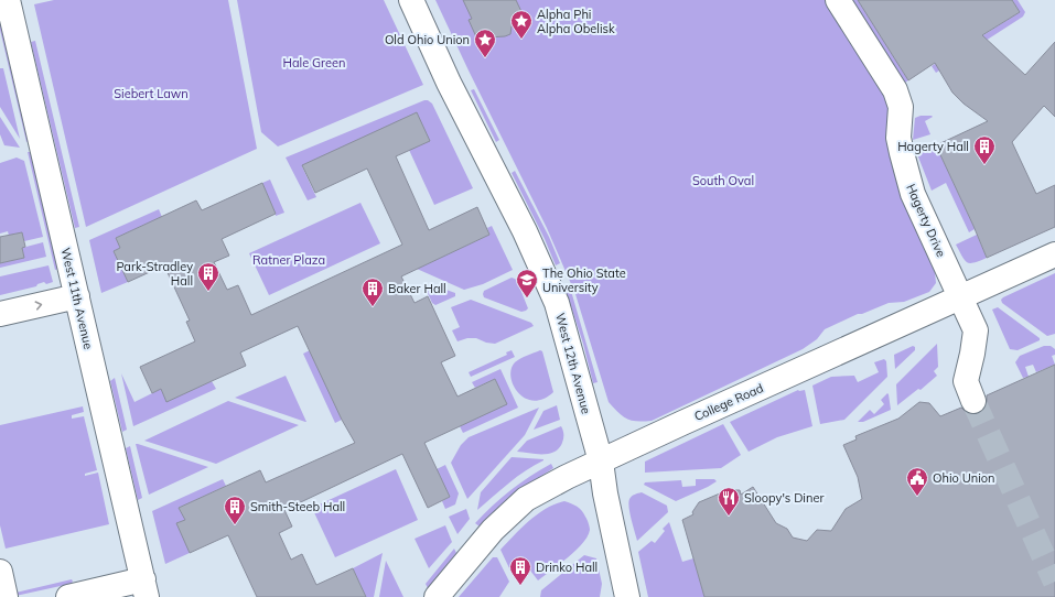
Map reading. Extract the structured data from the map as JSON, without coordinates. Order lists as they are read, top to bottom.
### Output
{
  "streets": {
    "street": [
      "Hagerty Drive",
      "West 11th Avenue",
      "West 12th Avenue",
      "College Road"
    ]
  },
  "crossings": [
    ["Hagerty Drive", "College Road"],
    ["West 12th Avenue", "College Road"]
  ],
  "parks": [
    "Hale Green",
    "Siebert Lawn",
    "South Oval",
    "Ratner Plaza"
  ],
  "places": {
    "place": ["Alpha Phi Alpha Obelisk", "Old Ohio Union"],
    "building": [
      "Hagerty Hall",
      "Park-Stradley Hall",
      "Baker Hall",
      "Smith-Steeb Hall",
      "Drinko Hall"
    ],
    "school or university": ["The Ohio State University"],
    "public building": ["Ohio Union"],
    "restaurant": ["Sloopy's Diner"]
  }
}
